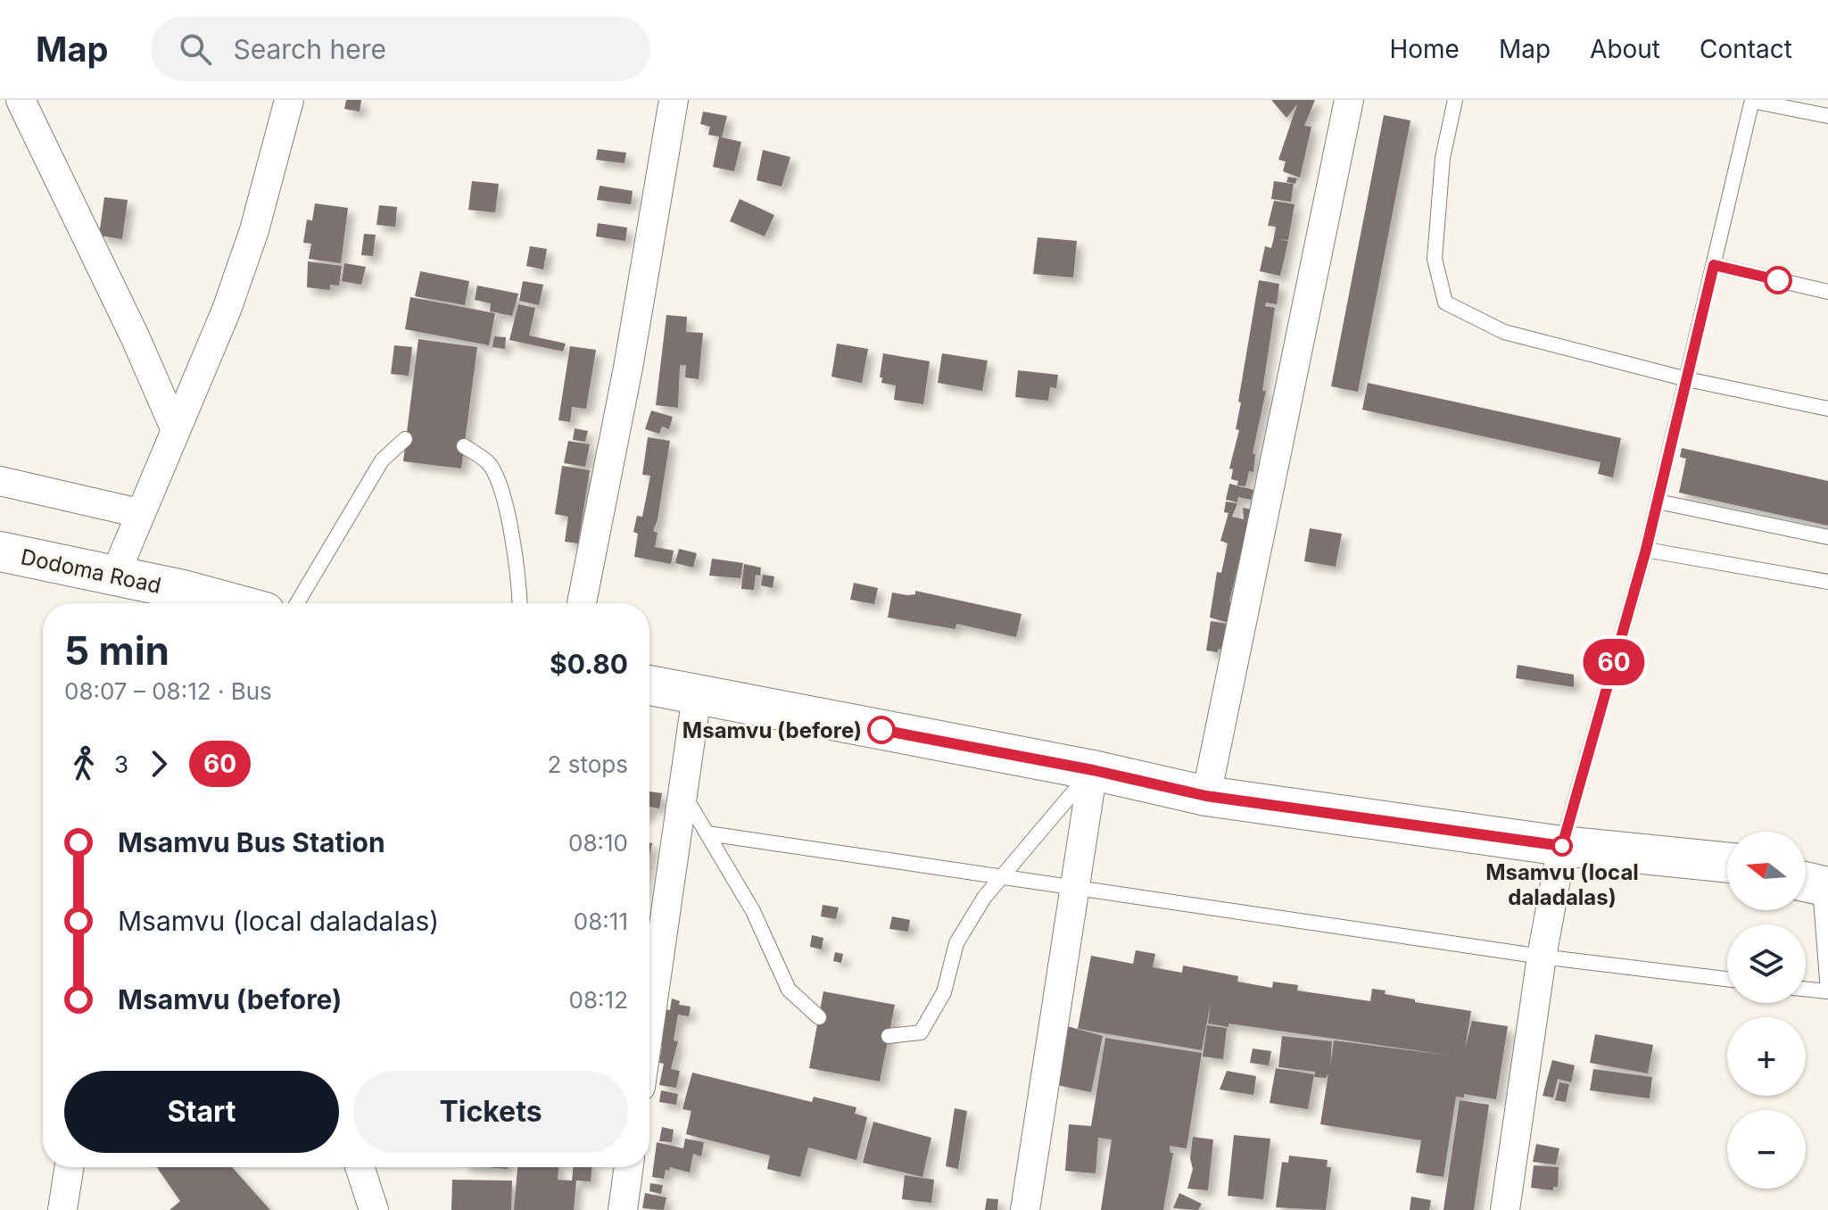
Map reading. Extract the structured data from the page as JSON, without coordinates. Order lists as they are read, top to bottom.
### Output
{
  "streets": {
    "highway": ["Dodoma Road"]
  },
  "places": ["Msamvu (before)", "Msamvu (local daladalas)"],
  "lines": ["bus line 60"],
  "north": "left",
  "page": {
    "header": "Map",
    "search": "Search here",
    "nav": [
      "Home",
      "Map",
      "About",
      "Contact"
    ],
    "on_map": "60",
    "heading": ["5 min", "08:07 – 08:12 · Bus", "$0.80"],
    "legs": ["3", "60", "2 stops"],
    "list": [
      {
        "name": "Msamvu Bus Station",
        "value": "08:10"
      },
      {
        "name": "Msamvu (local daladalas)",
        "value": "08:11"
      },
      {
        "name": "Msamvu (before)",
        "value": "08:12"
      }
    ],
    "map_buttons": ["+", "−"],
    "buttons": ["Start", "Tickets"]
  }
}
